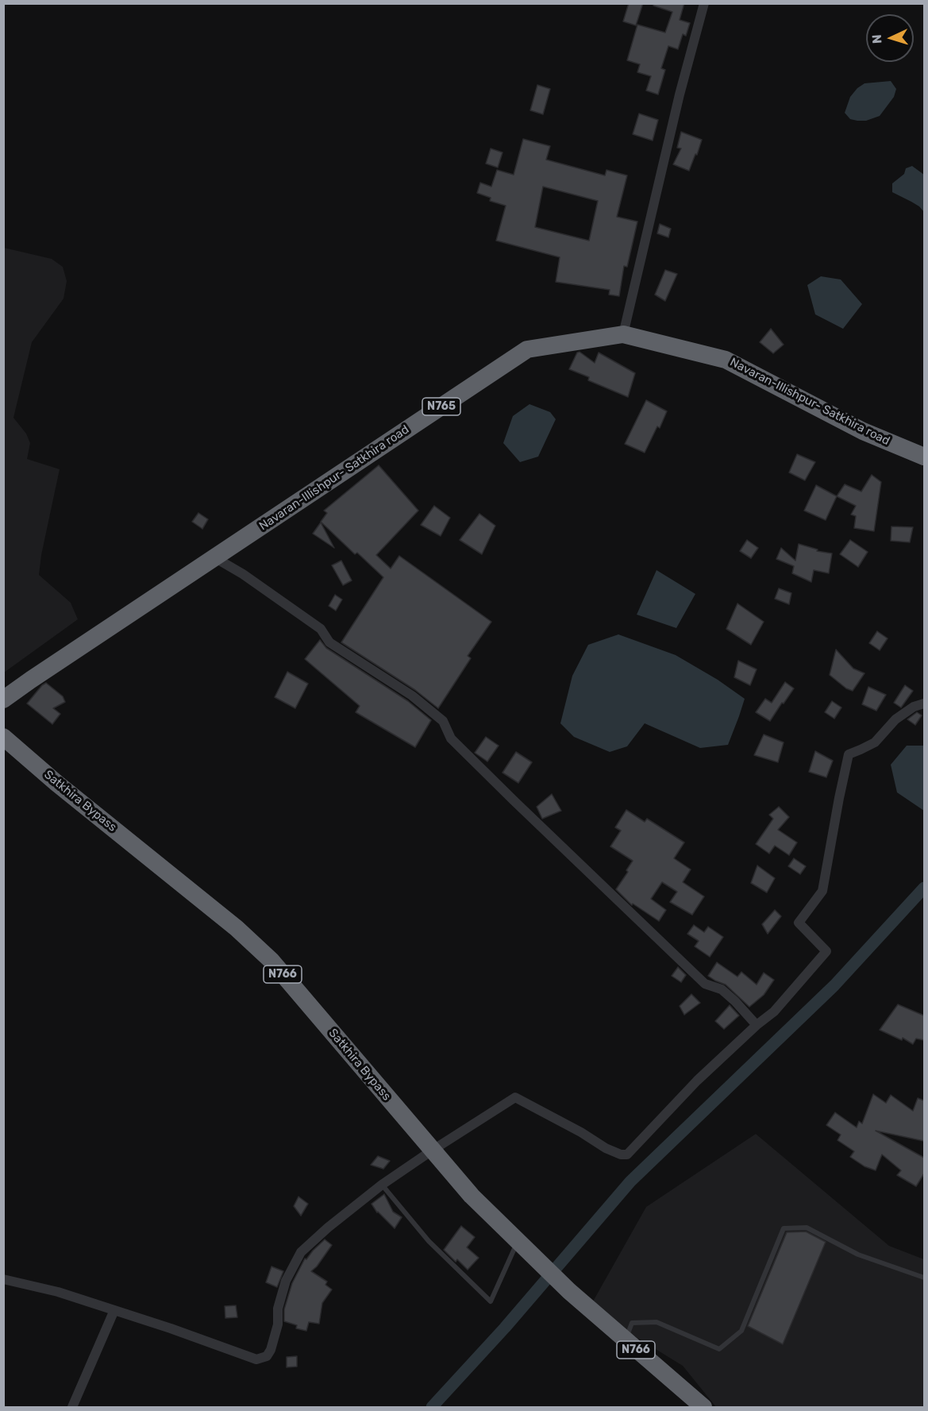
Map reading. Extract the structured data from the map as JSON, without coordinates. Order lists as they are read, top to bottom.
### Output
{
  "streets": {
    "highway": [
      "Navaran-Illishpur- Satkhira road",
      "N765",
      "Satkhira Bypass",
      "N766"
    ]
  },
  "north": "left"
}
